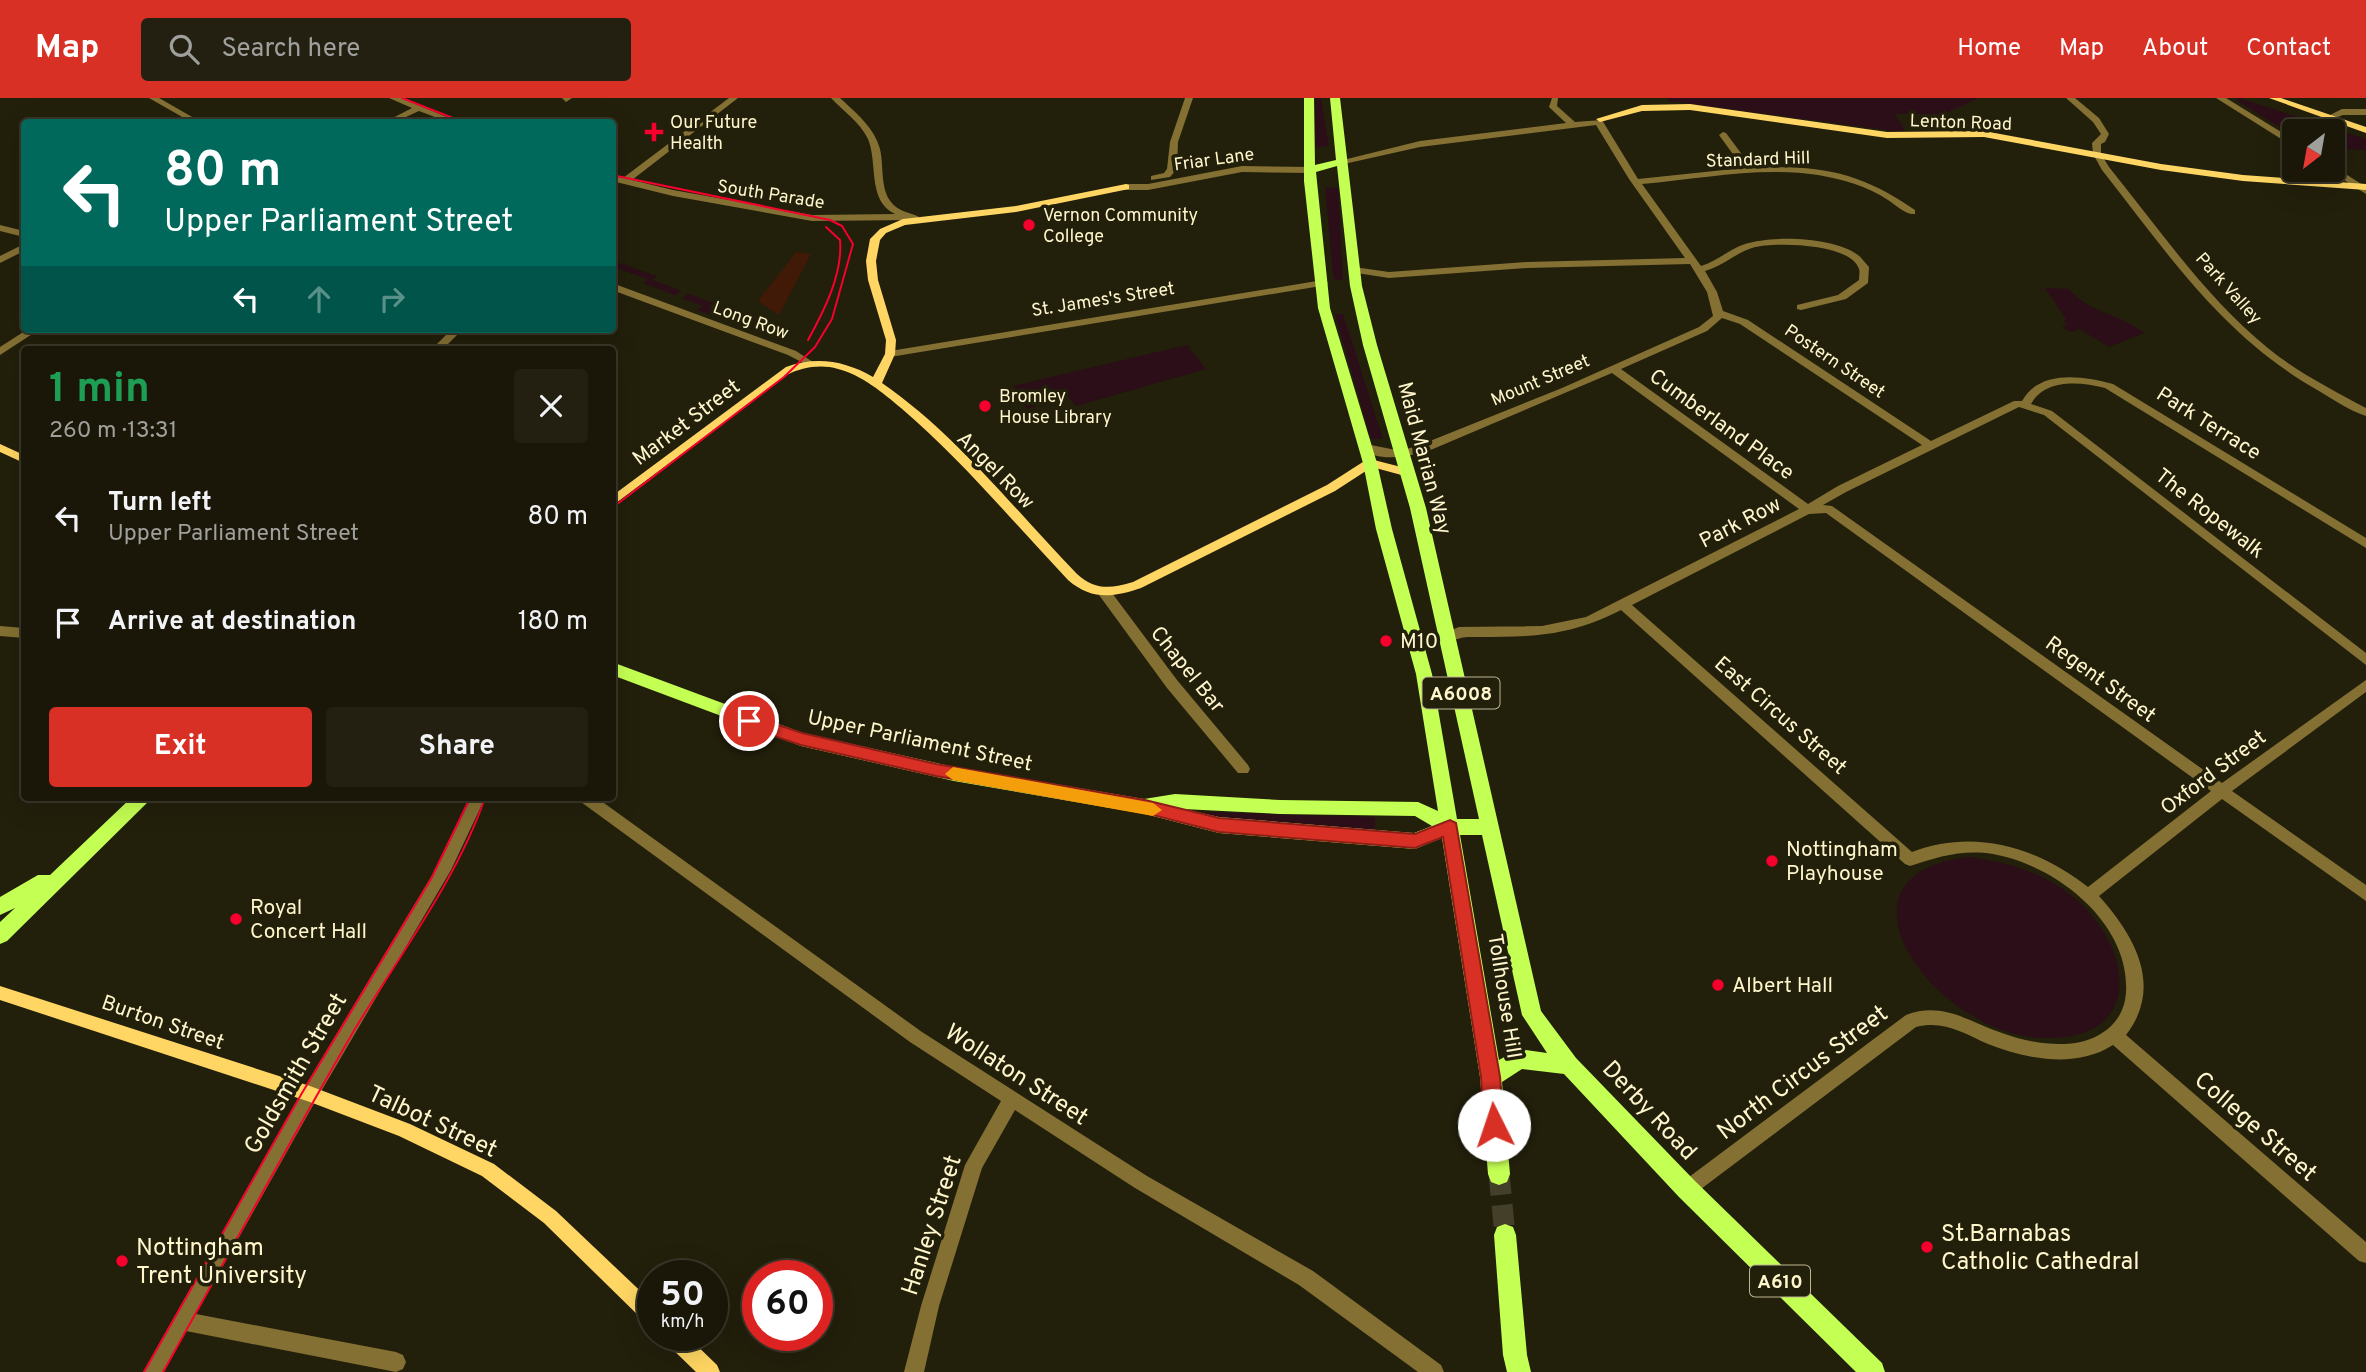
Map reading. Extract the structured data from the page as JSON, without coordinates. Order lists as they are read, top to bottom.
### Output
{
  "streets": {
    "main road": [
      "Friar Lane",
      "Maid Marian Way",
      "A6008",
      "Upper Parliament Street",
      "Tollhouse Hill",
      "Derby Road",
      "A610"
    ],
    "street": [
      "Lenton Road",
      "Standard Hill",
      "South Parade",
      "Park Valley",
      "St. James's Street",
      "Long Row",
      "Postern Street",
      "Mount Street",
      "Market Street",
      "Park Terrace",
      "Cumberland Place",
      "Angel Row",
      "The Ropewalk",
      "Park Row",
      "Chapel Bar",
      "Regent Street",
      "East Circus Street",
      "Oxford Street",
      "Burton Street",
      "North Circus Street",
      "Goldsmith Street",
      "Wollaton Street",
      "Talbot Street",
      "College Street",
      "Hanley Street"
    ]
  },
  "crossings": [
    ["Lenton Road", "Friar Lane"],
    ["Lenton Road", "Park Valley"],
    ["Friar Lane", "South Parade"],
    ["Friar Lane", "St. James's Street"],
    ["Friar Lane", "Maid Marian Way"],
    ["Long Row", "Market Street"],
    ["Long Row", "Angel Row"],
    ["Postern Street", "Mount Street"],
    ["Postern Street", "Park Row"],
    ["Mount Street", "Cumberland Place"],
    ["Mount Street", "Maid Marian Way"],
    ["Park Terrace", "The Ropewalk"],
    ["Park Terrace", "Park Row"],
    ["Cumberland Place", "Park Row"],
    ["Cumberland Place", "Regent Street"],
    ["Maid Marian Way", "Park Row"],
    ["Maid Marian Way", "Upper Parliament Street"],
    ["Maid Marian Way", "Derby Road"],
    ["Angel Row", "Chapel Bar"],
    ["The Ropewalk", "Park Row"],
    ["Park Row", "Regent Street"],
    ["Park Row", "East Circus Street"],
    ["Regent Street", "Oxford Street"],
    ["A6008", "Upper Parliament Street"],
    ["A6008", "Tollhouse Hill"],
    ["East Circus Street", "Oxford Street"],
    ["Upper Parliament Street", "Tollhouse Hill"],
    ["Upper Parliament Street", "Derby Road"],
    ["Burton Street", "Goldsmith Street"],
    ["Burton Street", "Talbot Street"],
    ["North Circus Street", "Derby Road"],
    ["North Circus Street", "College Street"],
    ["Goldsmith Street", "Talbot Street"],
    ["Wollaton Street", "Hanley Street"]
  ],
  "places": {
    "health": ["Our Future Health"],
    "other": [
      "Vernon Community College",
      "Bromley House Library",
      "M10",
      "Nottingham Playhouse",
      "Royal Concert Hall",
      "Albert Hall",
      "St.Barnabas Catholic Cathedral",
      "Nottingham Trent University"
    ]
  },
  "north": "bottom left",
  "page": {
    "header": "Map",
    "search": "Search here",
    "nav": [
      "Home",
      "Map",
      "About",
      "Contact"
    ],
    "turn": ["80 m", "Upper Parliament Street"],
    "heading": ["1 min", "260 m · 13:31"],
    "list": [
      {
        "name": "Turn left",
        "note": "Upper Parliament Street",
        "value": "80 m"
      },
      {
        "name": "Arrive at destination",
        "value": "180 m"
      }
    ],
    "buttons": ["Exit", "Share"],
    "speed": "50 km/h",
    "limit": "60"
  }
}
